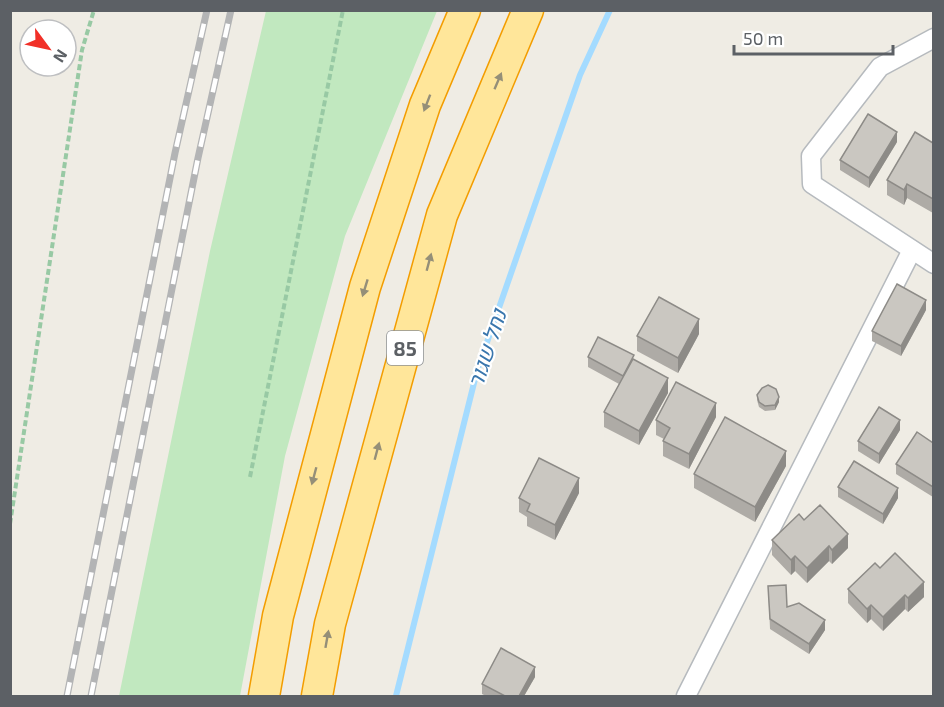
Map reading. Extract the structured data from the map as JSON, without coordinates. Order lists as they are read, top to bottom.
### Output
{
  "streets": {
    "highway": ["85"]
  },
  "water": ["נחל שגור"],
  "scale_bar": "50 m",
  "north": "bottom right"
}
